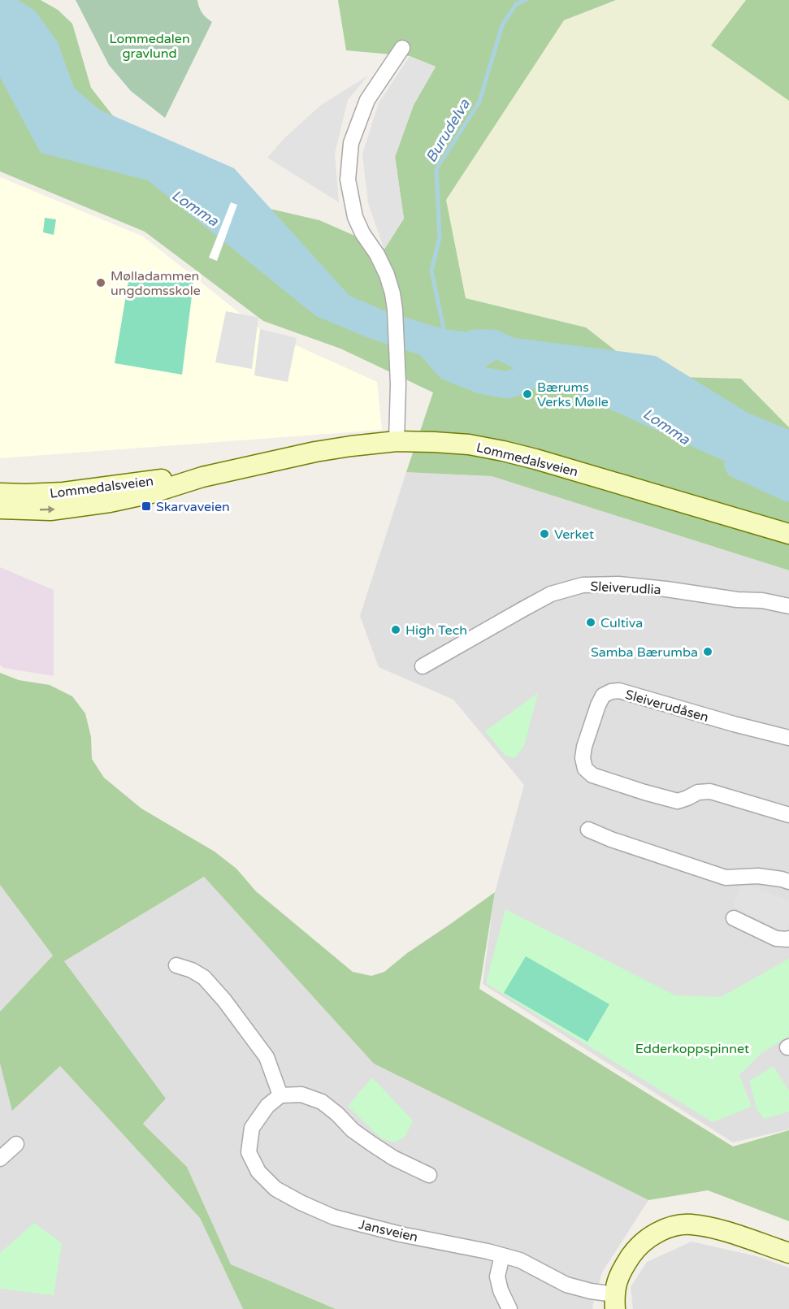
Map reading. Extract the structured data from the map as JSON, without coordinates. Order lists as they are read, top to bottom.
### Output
{
  "streets": {
    "main road": ["Lommedalsveien"],
    "street": ["Sleiverudlia", "Sleiverudåsen", "Jansveien"]
  },
  "water": ["Burudelva", "Lomma"],
  "parks": ["Lommedalen gravlund", "Edderkoppspinnet"],
  "places": {
    "other": [
      "Mølladammen ungdomsskole",
      "Bærums Verks Mølle",
      "Verket",
      "Cultiva",
      "High Tech",
      "Samba Bærumba"
    ],
    "transit": ["Skarvaveien"]
  }
}
